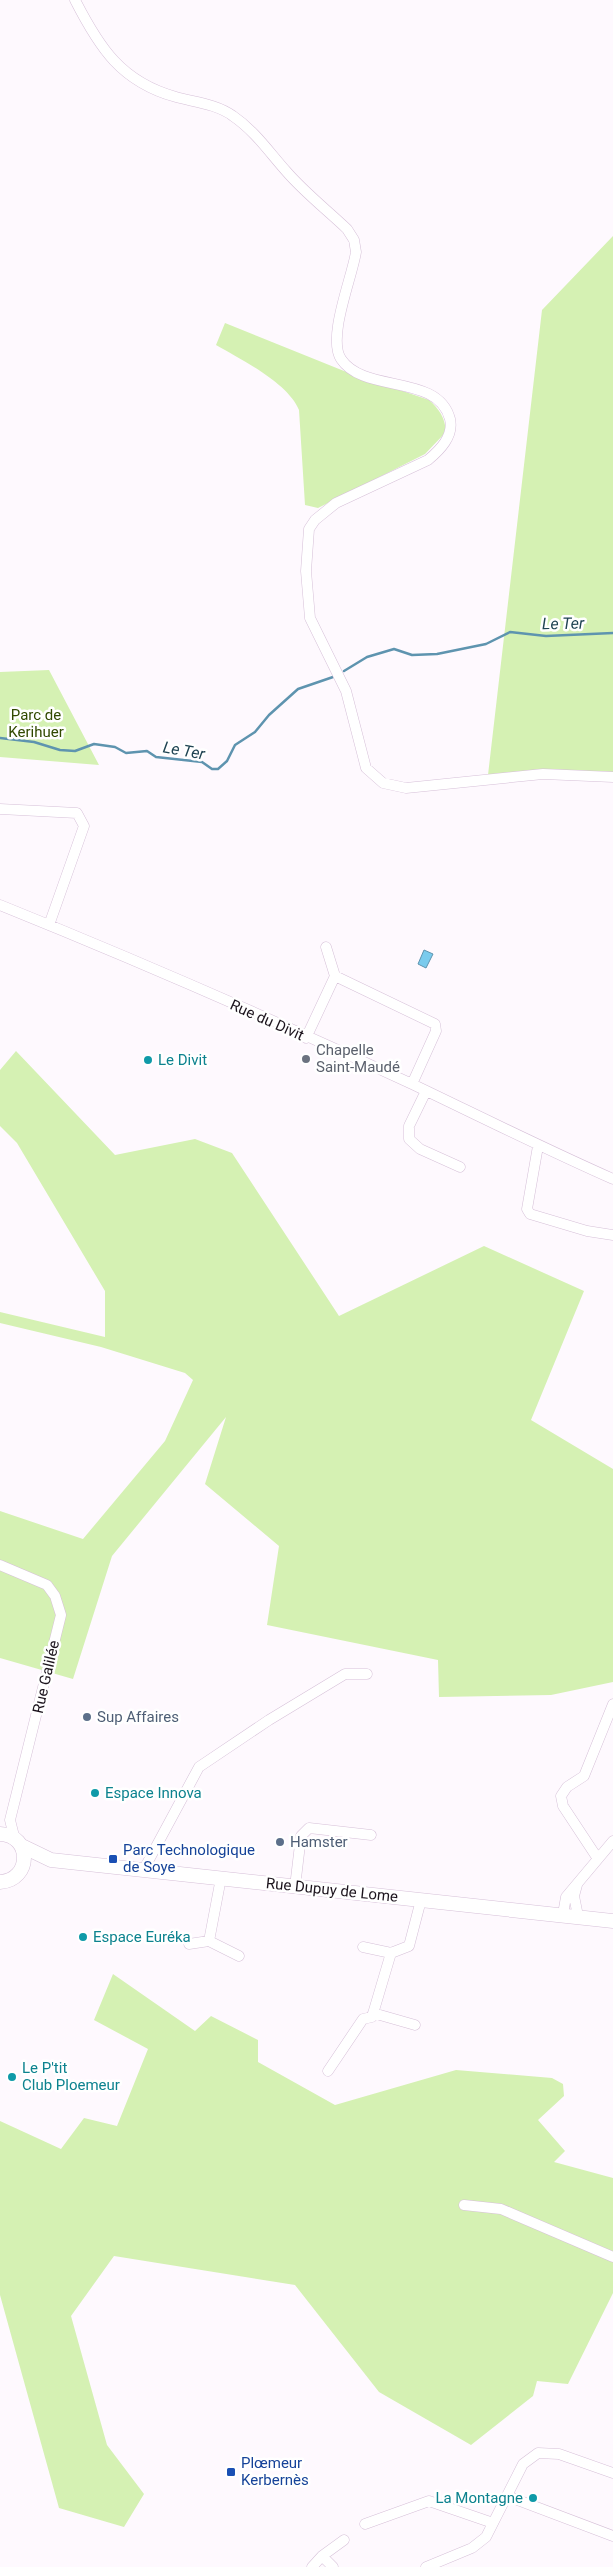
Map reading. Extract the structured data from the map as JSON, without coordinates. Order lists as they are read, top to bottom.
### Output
{
  "streets": {
    "street": ["Rue du Divit", "Rue Galilée", "Rue Dupuy de Lome"]
  },
  "crossings": [
    ["Rue Galilée", "Rue Dupuy de Lome"]
  ],
  "water": ["Le Ter"],
  "parks": ["Parc de Kerihuer"],
  "places": {
    "other": [
      "Chapelle Saint-Maudé",
      "Le Divit",
      "Sup Affaires",
      "Espace Innova",
      "Hamster",
      "Espace Euréka",
      "Le P'tit Club Ploemeur",
      "La Montagne"
    ],
    "transit": ["Parc Technologique de Soye", "Plœmeur Kerbernès"]
  }
}
